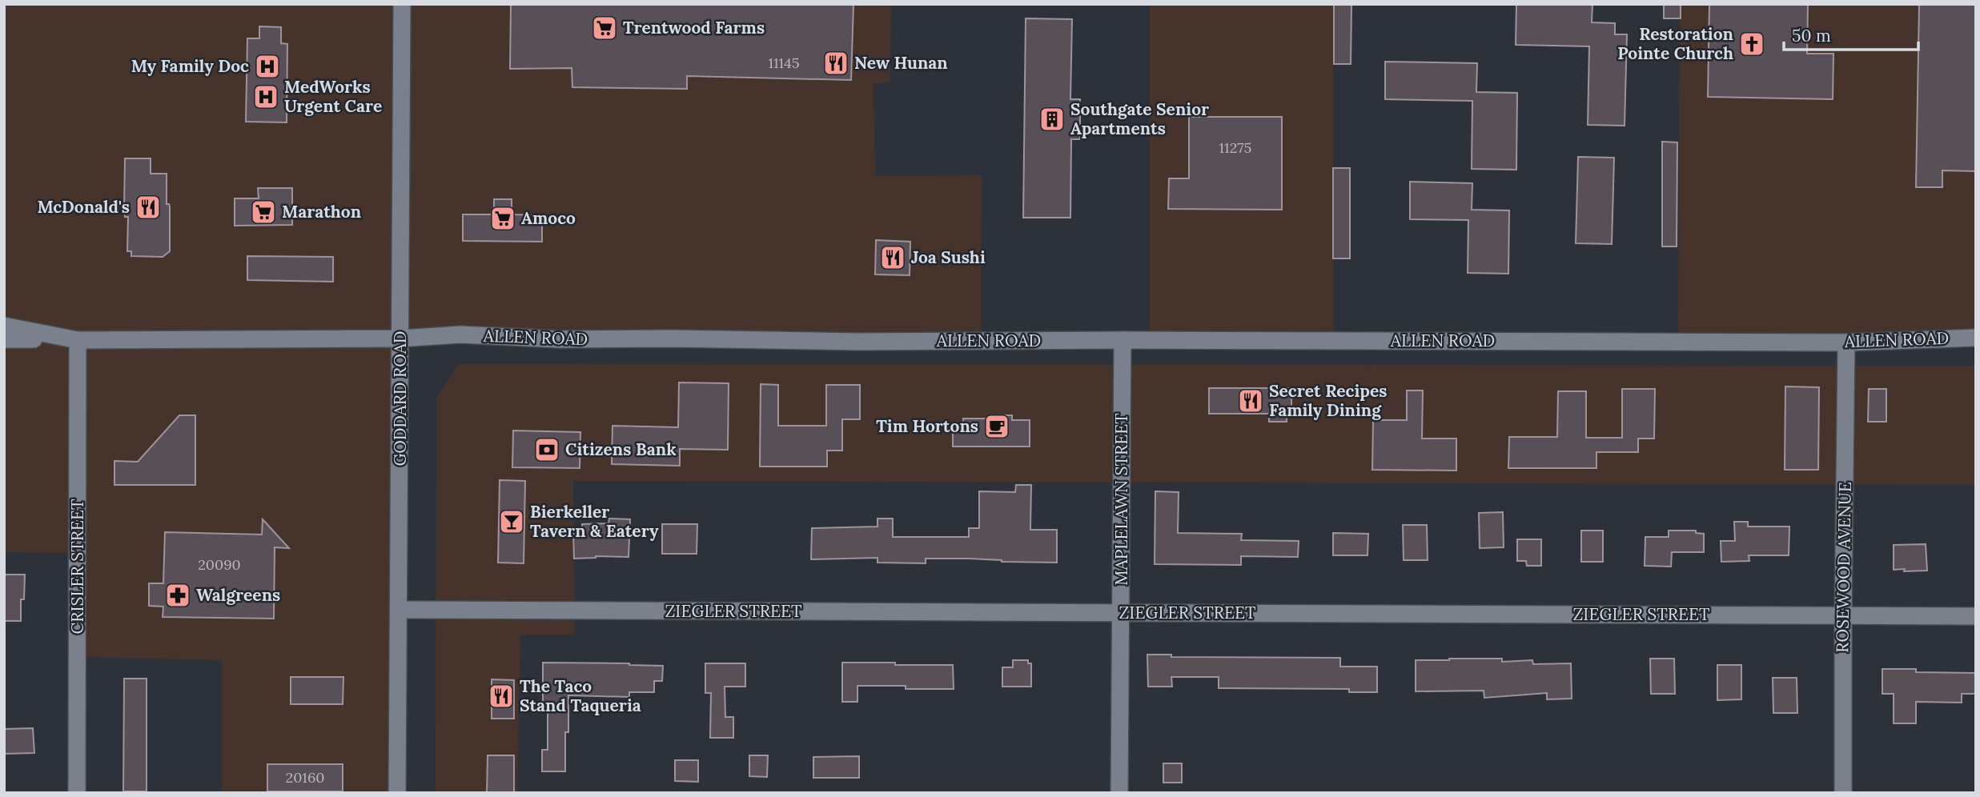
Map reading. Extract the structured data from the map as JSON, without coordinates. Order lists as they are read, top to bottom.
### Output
{
  "streets": {
    "street": [
      "ALLEN ROAD",
      "GODDARD ROAD",
      "MAPLELAWN STREET",
      "CRISLER STREET",
      "ROSEWOOD AVENUE",
      "ZIEGLER STREET"
    ]
  },
  "crossings": [
    ["ALLEN ROAD", "GODDARD ROAD"],
    ["ALLEN ROAD", "MAPLELAWN STREET"],
    ["ALLEN ROAD", "CRISLER STREET"],
    ["ALLEN ROAD", "ROSEWOOD AVENUE"],
    ["GODDARD ROAD", "ZIEGLER STREET"],
    ["MAPLELAWN STREET", "ZIEGLER STREET"],
    ["ROSEWOOD AVENUE", "ZIEGLER STREET"]
  ],
  "places": {
    "supermarket": ["Trentwood Farms", "Marathon", "Amoco"],
    "church": ["Restoration Pointe Church"],
    "restaurant": [
      "New Hunan",
      "McDonald's",
      "Joa Sushi",
      "Secret Recipes Family Dining",
      "The Taco Stand Taqueria"
    ],
    "hospital": ["My Family Doc", "MedWorks Urgent Care"],
    "building": ["Southgate Senior Apartments"],
    "cafe": ["Tim Hortons"],
    "bank": ["Citizens Bank"],
    "bar": ["Bierkeller Tavern & Eatery"],
    "pharmacy": ["Walgreens"]
  },
  "house_numbers": [
    "11145",
    "11275",
    "20090",
    "20160"
  ],
  "scale_bar": "50 m"
}
